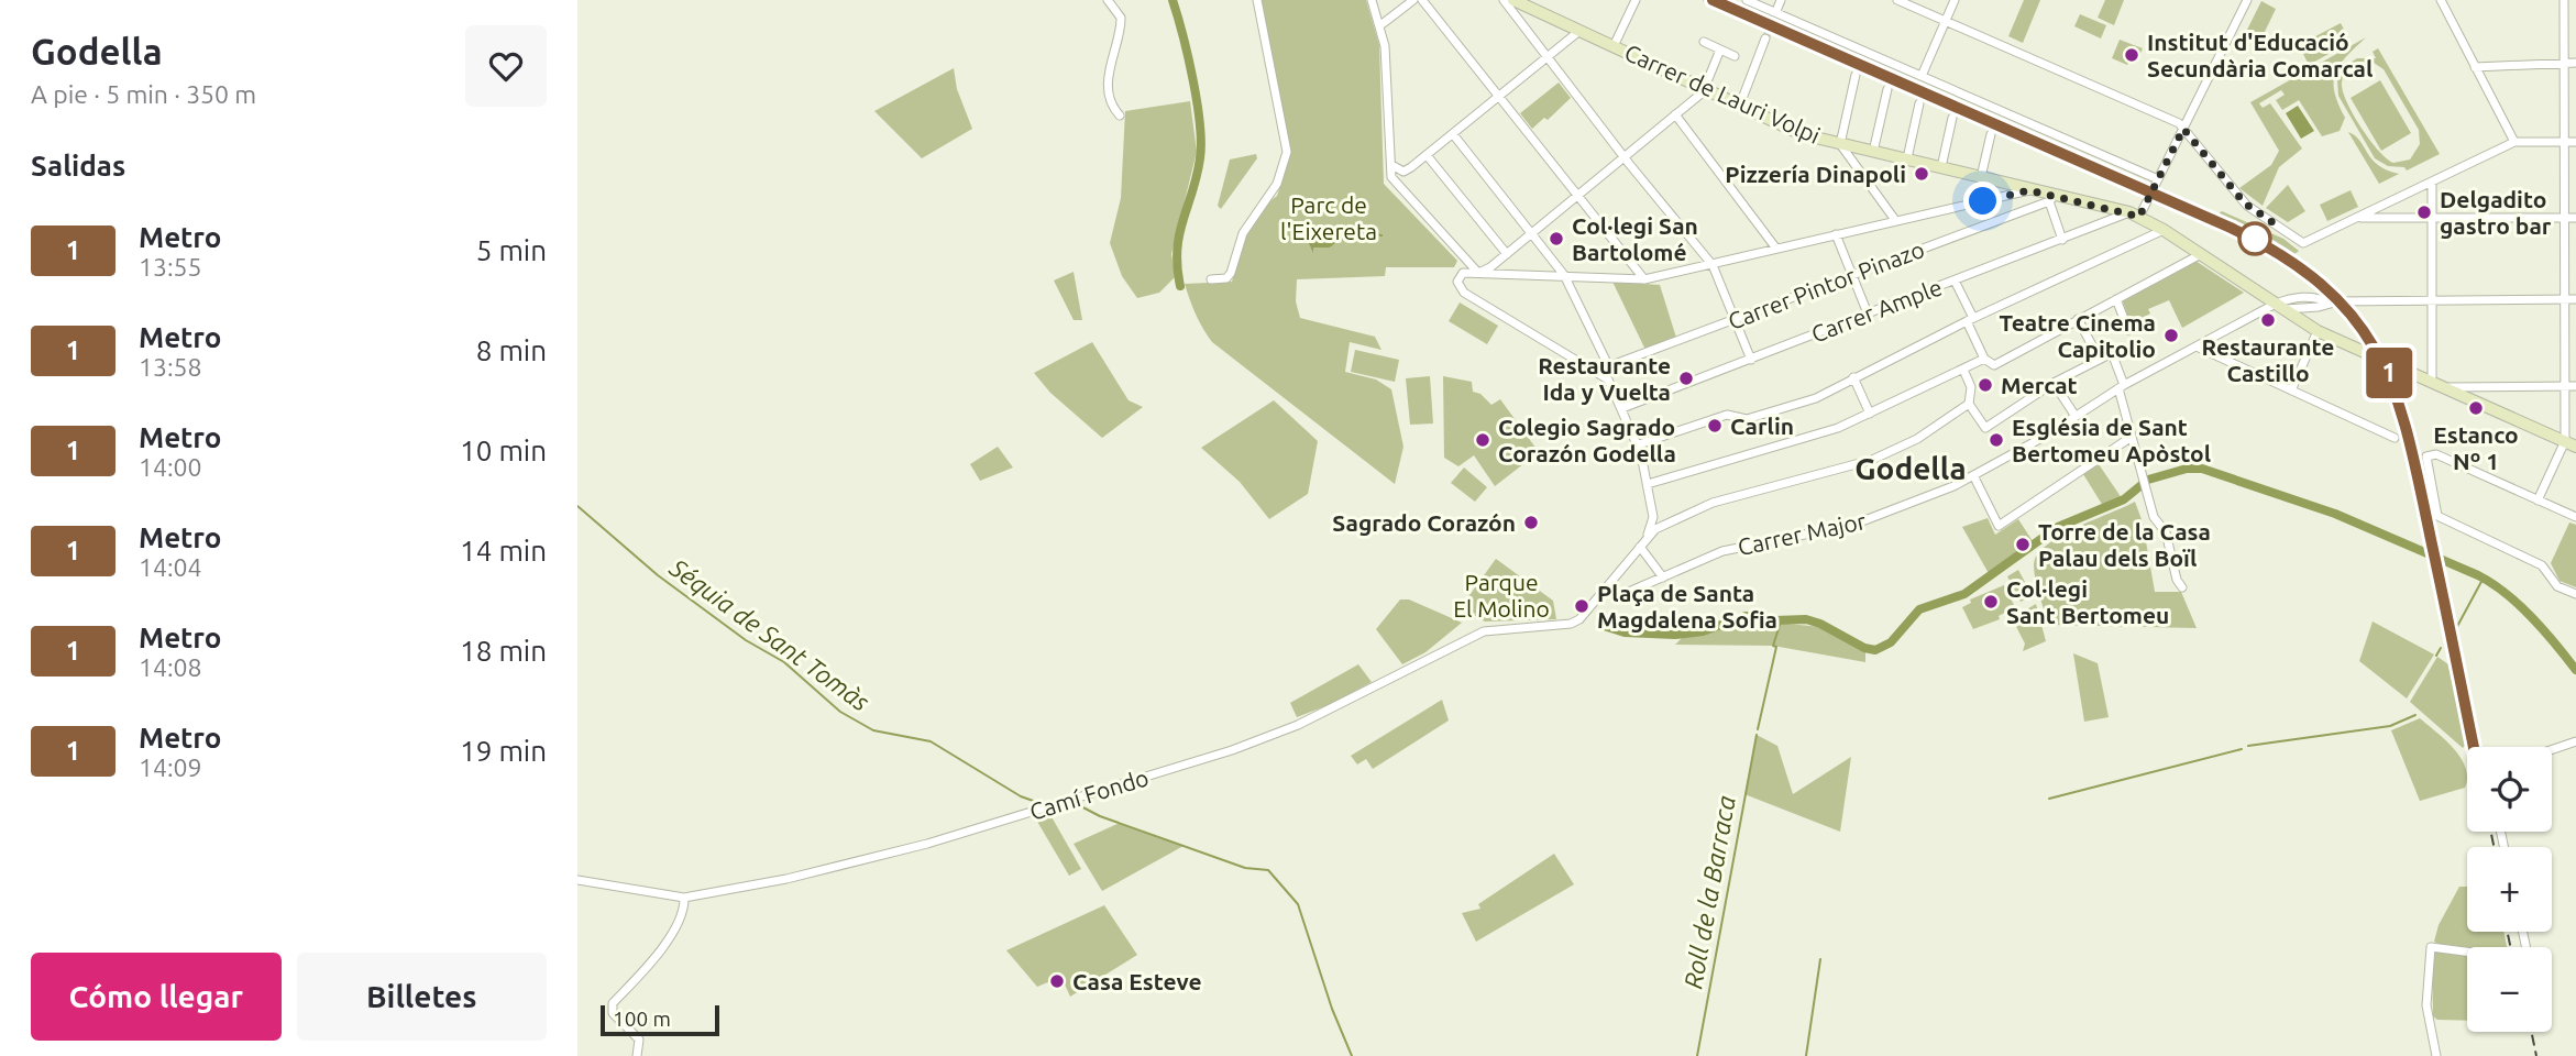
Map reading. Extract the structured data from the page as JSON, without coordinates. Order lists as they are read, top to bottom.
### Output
{
  "streets": {
    "street": [
      "Carrer de Lauri Volpi",
      "Carrer Pintor Pinazo",
      "Carrer Ample",
      "Carrer Major",
      "Camí Fondo"
    ]
  },
  "crossings": [
    ["Carrer de Lauri Volpi", "Carrer Pintor Pinazo"],
    ["Carrer de Lauri Volpi", "Carrer Ample"],
    ["Carrer de Lauri Volpi", "Carrer Major"],
    ["Carrer Major", "Camí Fondo"]
  ],
  "districts": ["Godella"],
  "water": ["Séquia de Sant Tomàs", "Roll de la Barraca"],
  "parks": ["Parc de l'Eixereta", "Parque El Molino"],
  "places": [
    "Institut d'Educació Secundària Comarcal",
    "Pizzería Dinapoli",
    "Delgadito gastro bar",
    "Col·legi San Bartolomé",
    "Restaurante Castillo",
    "Teatre Cinema Capitolio",
    "Restaurante Ida y Vuelta",
    "Mercat",
    "Estanco Nº 1",
    "Carlin",
    "Colegio Sagrado Corazón Godella",
    "Església de Sant Bertomeu Apòstol",
    "Sagrado Corazón",
    "Torre de la Casa Palau dels Boïl",
    "Col·legi Sant Bertomeu",
    "Plaça de Santa Magdalena Sofia",
    "Casa Esteve"
  ],
  "lines": ["metro line 1"],
  "scale_bar": "100 m",
  "page": {
    "heading": [
      ["Godella", "A pie · 5 min · 350 m"],
      "Salidas"
    ],
    "on_map": "1",
    "list": [
      {
        "mark": "1",
        "name": "Metro",
        "note": "13:55",
        "value": "5 min"
      },
      {
        "mark": "1",
        "name": "Metro",
        "note": "13:58",
        "value": "8 min"
      },
      {
        "mark": "1",
        "name": "Metro",
        "note": "14:00",
        "value": "10 min"
      },
      {
        "mark": "1",
        "name": "Metro",
        "note": "14:04",
        "value": "14 min"
      },
      {
        "mark": "1",
        "name": "Metro",
        "note": "14:08",
        "value": "18 min"
      },
      {
        "mark": "1",
        "name": "Metro",
        "note": "14:09",
        "value": "19 min"
      }
    ],
    "map_buttons": ["+", "−"],
    "buttons": ["Cómo llegar", "Billetes"],
    "scale": "100 m"
  }
}
